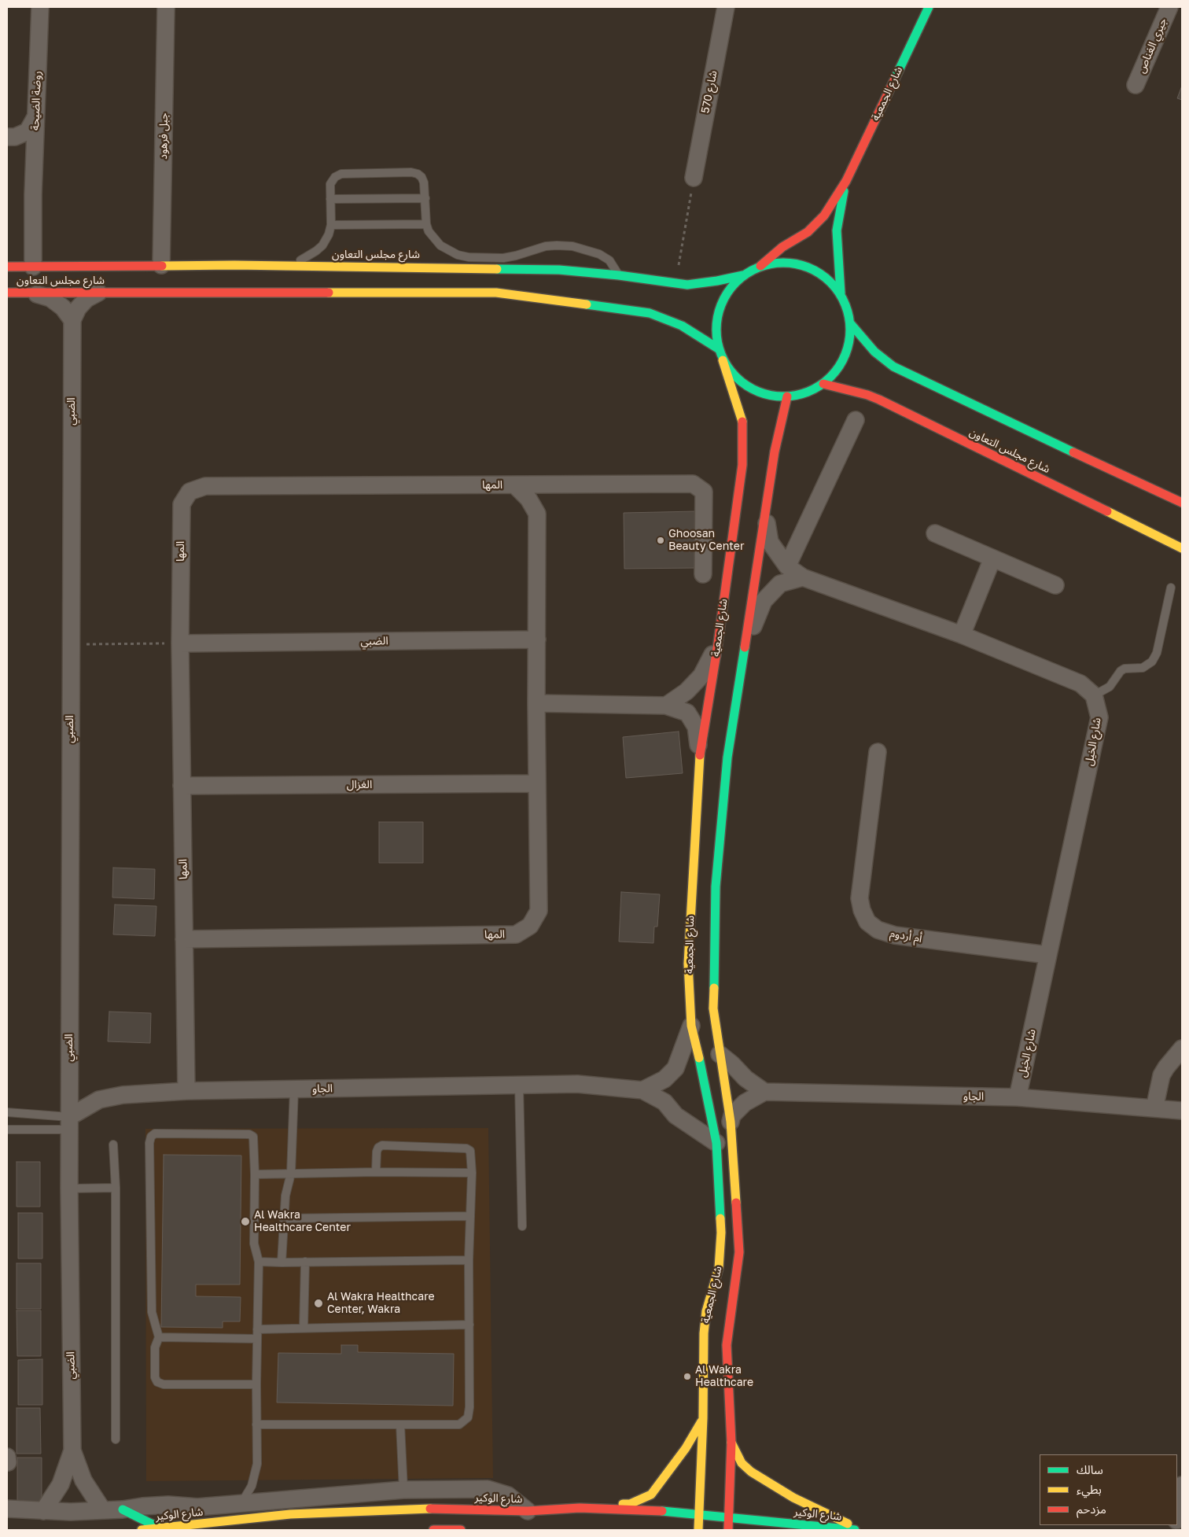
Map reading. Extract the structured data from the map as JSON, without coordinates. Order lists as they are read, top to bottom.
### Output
{
  "streets": {
    "main road": ["شارع الجمعية", "شارع مجلس التعاون", "شارع الوكير"],
    "street": [
      "جيري الغناص",
      "شارع 570",
      "روضة الضيحة",
      "جبل فرهود",
      "الضبي",
      "المها",
      "شارع الخيل",
      "الغزال",
      "أم أردوم",
      "الجاو"
    ]
  },
  "crossings": [
    ["شارع الجمعية", "شارع مجلس التعاون"],
    ["شارع الجمعية", "الجاو"],
    ["شارع الجمعية", "شارع الوكير"],
    ["روضة الضيحة", "شارع مجلس التعاون"],
    ["جبل فرهود", "شارع مجلس التعاون"],
    ["الضبي", "المها"],
    ["الضبي", "الجاو"],
    ["المها", "الغزال"],
    ["المها", "الجاو"],
    ["شارع الخيل", "أم أردوم"],
    ["شارع الخيل", "الجاو"]
  ],
  "places": [
    "Ghoosan Beauty Center",
    "Al Wakra Healthcare Center",
    "Al Wakra Healthcare Center, Wakra",
    "Al Wakra Healthcare"
  ],
  "legend": ["سالك", "بطيء", "مزدحم"]
}
